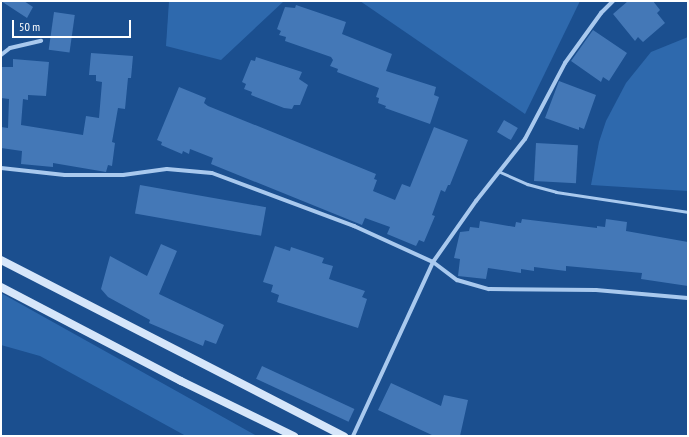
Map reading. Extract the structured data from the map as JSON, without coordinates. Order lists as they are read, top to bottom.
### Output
{
  "scale_bar": "50 m"
}
